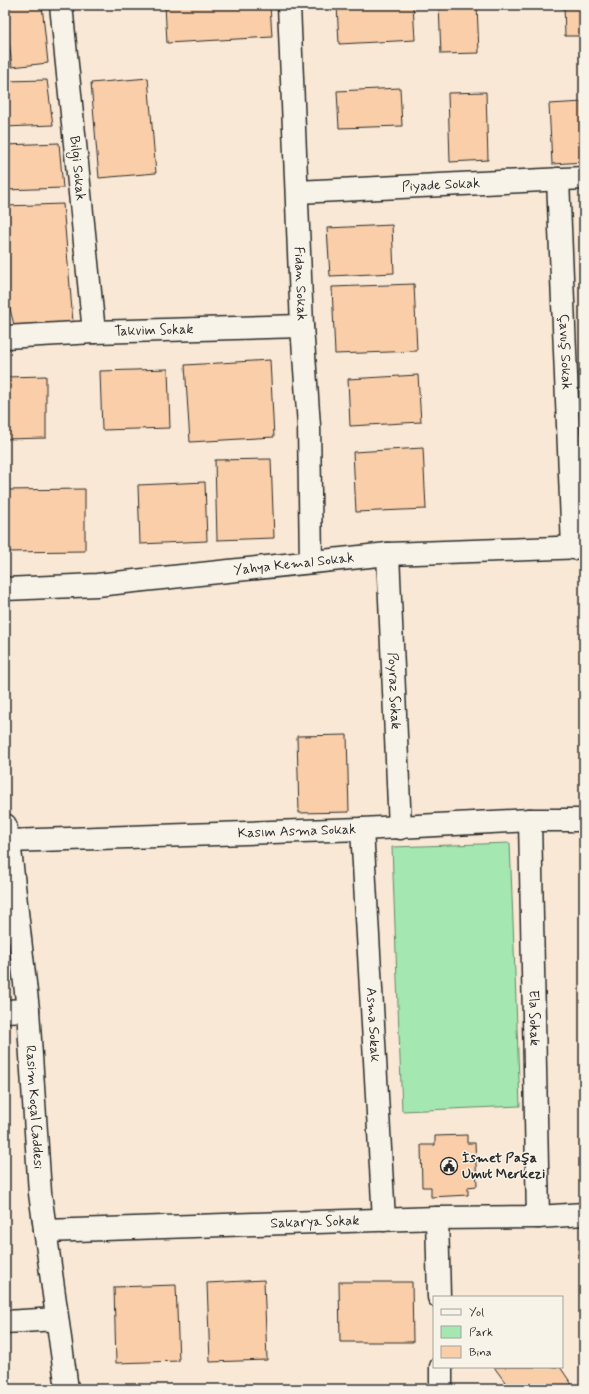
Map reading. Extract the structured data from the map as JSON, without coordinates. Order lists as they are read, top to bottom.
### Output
{
  "streets": {
    "street": [
      "Bilgi Sokak",
      "Piyade Sokak",
      "Fidan Sokak",
      "Takvim Sokak",
      "Çavuş Sokak",
      "Yahya Kemal Sokak",
      "Poyraz Sokak",
      "Kasım Asma Sokak",
      "Ela Sokak",
      "Asma Sokak",
      "Rasim Koçal Caddesi",
      "Sakarya Sokak"
    ]
  },
  "crossings": [
    ["Bilgi Sokak", "Takvim Sokak"],
    ["Piyade Sokak", "Fidan Sokak"],
    ["Piyade Sokak", "Çavuş Sokak"],
    ["Fidan Sokak", "Takvim Sokak"],
    ["Fidan Sokak", "Yahya Kemal Sokak"],
    ["Çavuş Sokak", "Yahya Kemal Sokak"],
    ["Yahya Kemal Sokak", "Poyraz Sokak"],
    ["Poyraz Sokak", "Kasım Asma Sokak"],
    ["Kasım Asma Sokak", "Ela Sokak"],
    ["Kasım Asma Sokak", "Asma Sokak"],
    ["Kasım Asma Sokak", "Rasim Koçal Caddesi"],
    ["Ela Sokak", "Sakarya Sokak"],
    ["Asma Sokak", "Sakarya Sokak"],
    ["Rasim Koçal Caddesi", "Sakarya Sokak"]
  ],
  "places": {
    "public building": ["İsmet Paşa Umut Merkezi"]
  },
  "legend": ["Yol", "Park", "Bina"]
}
